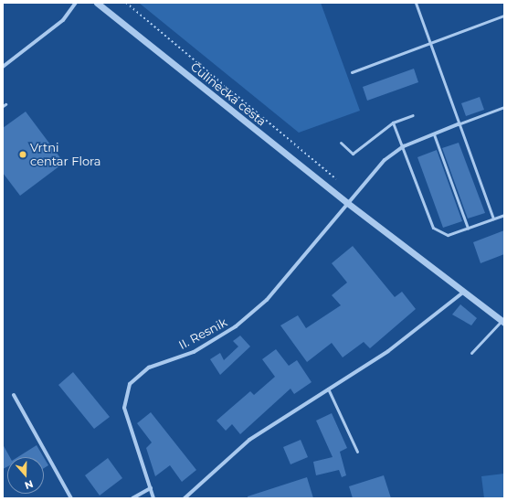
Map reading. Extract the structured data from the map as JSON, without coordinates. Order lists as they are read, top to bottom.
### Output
{
  "streets": {
    "street": ["Čulinečka cesta", "II. Resnik"]
  },
  "crossings": [
    ["Čulinečka cesta", "II. Resnik"]
  ],
  "places": ["Vrtni centar Flora"],
  "north": "bottom"
}
